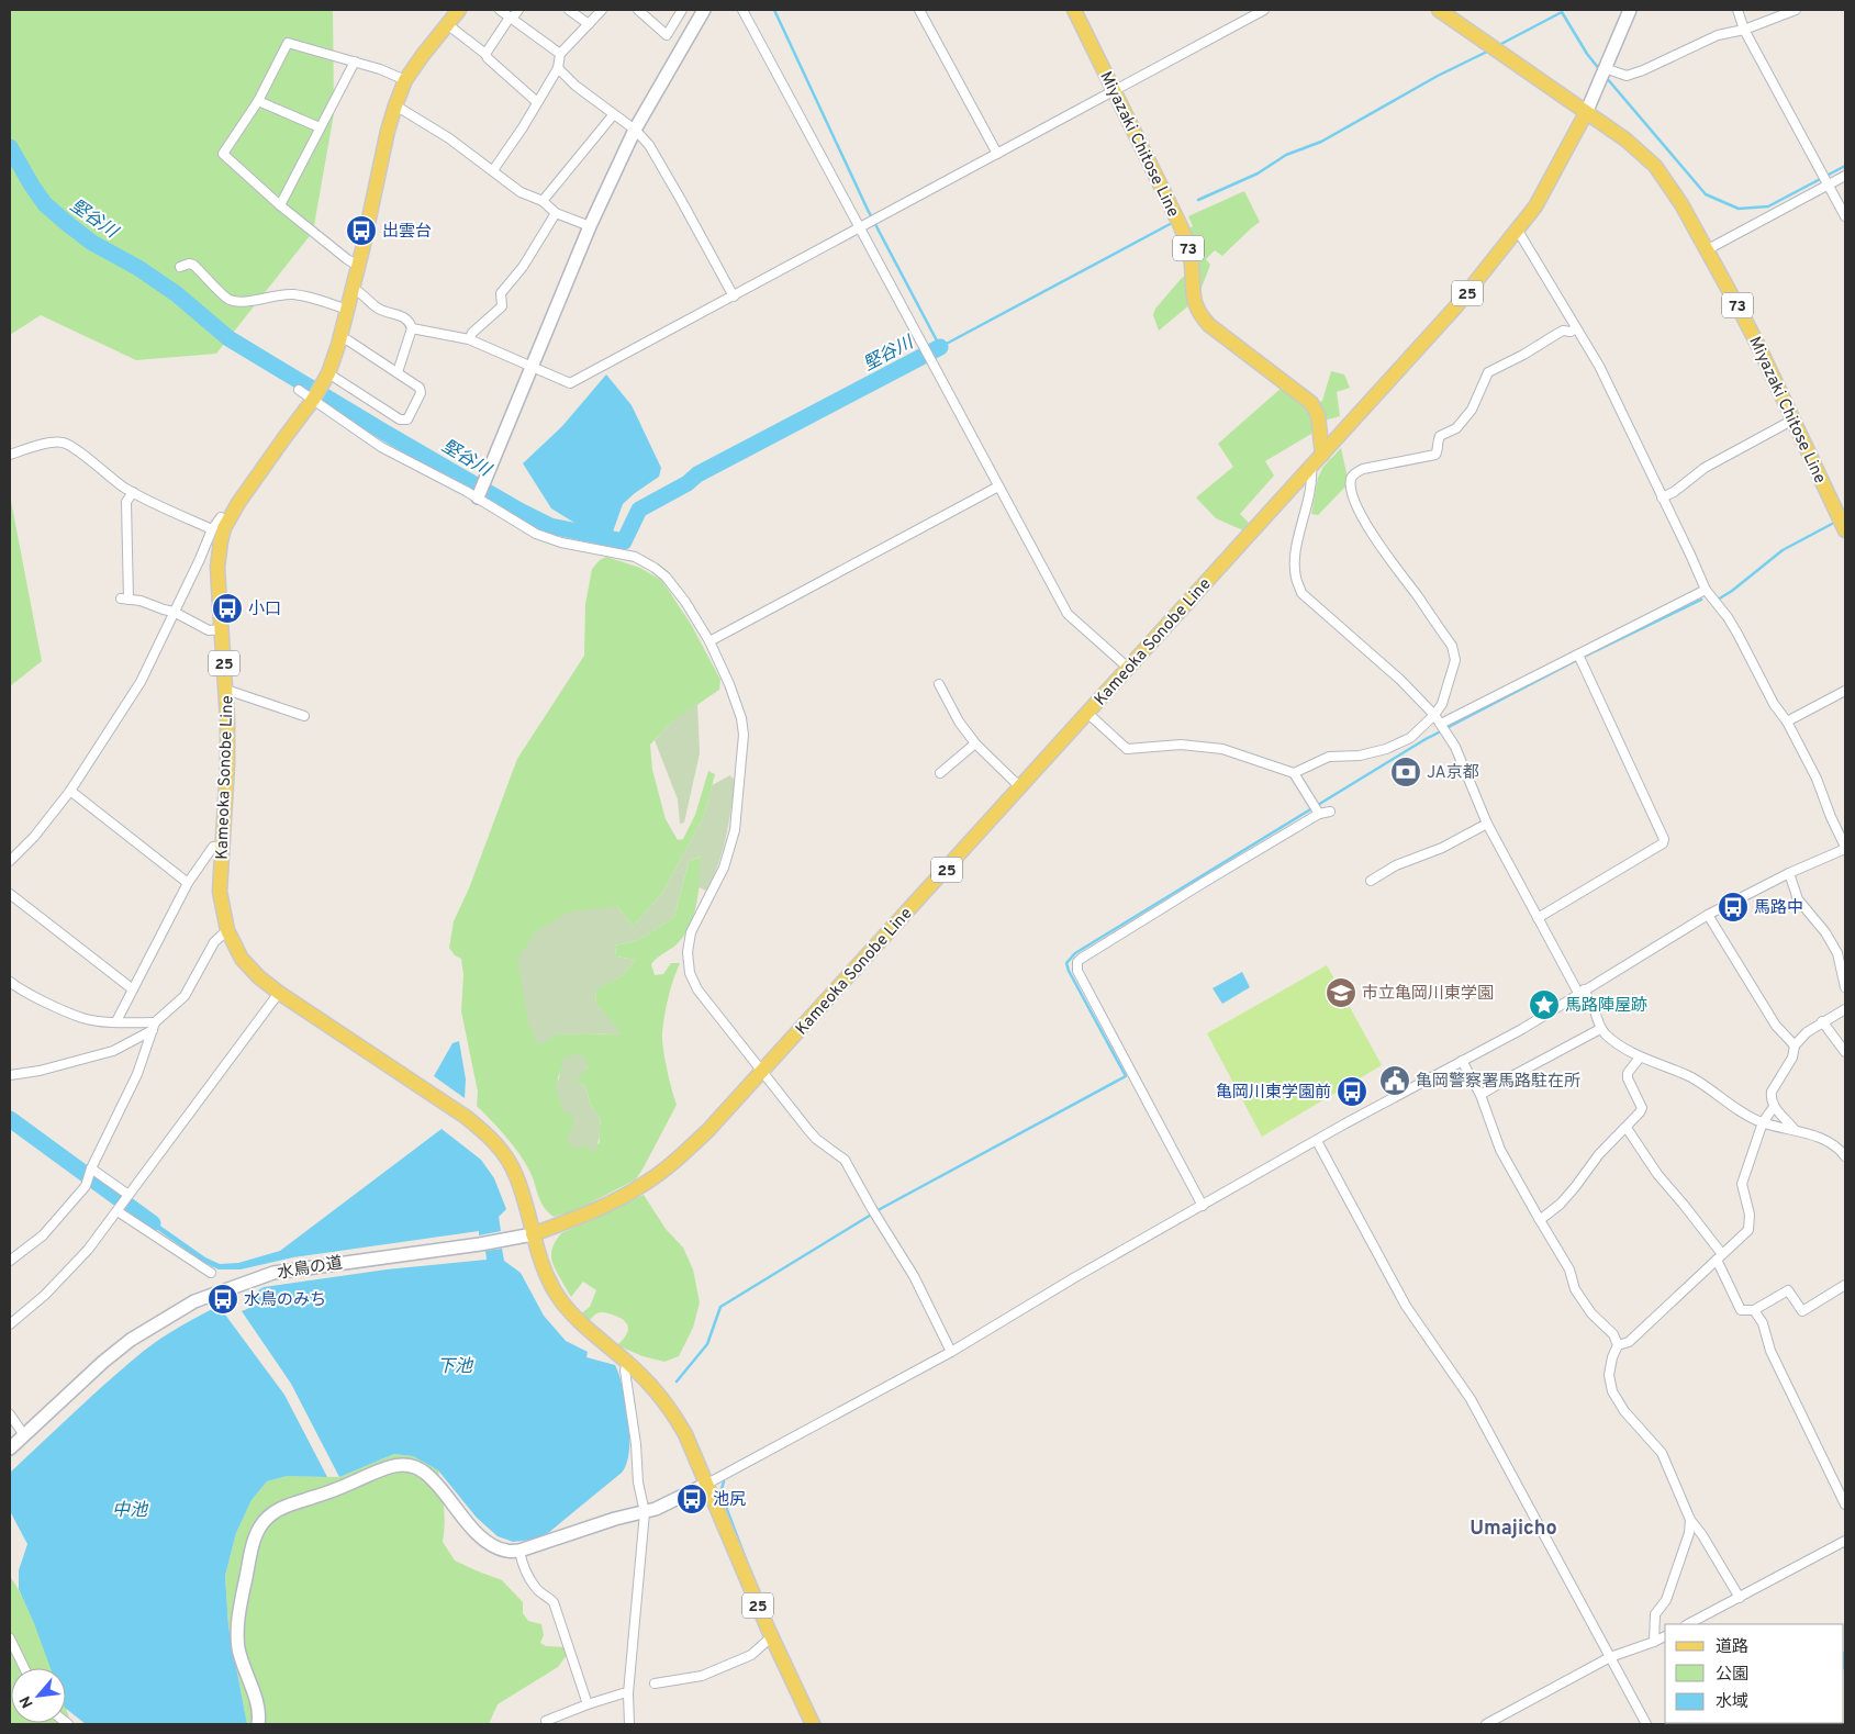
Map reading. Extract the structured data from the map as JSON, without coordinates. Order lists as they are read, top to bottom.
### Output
{
  "streets": {
    "main road": [
      "Miyazaki Chitose Line",
      "73",
      "25",
      "Kameoka Sonobe Line"
    ],
    "street": ["水鳥の道"]
  },
  "crossings": [
    ["Miyazaki Chitose Line", "Kameoka Sonobe Line"],
    ["Kameoka Sonobe Line", "水鳥の道"]
  ],
  "districts": ["Umajicho"],
  "water": ["堅谷川", "下池", "中池"],
  "places": {
    "bus stop": [
      "出雲台",
      "小口",
      "馬路中",
      "亀岡川東学園前",
      "水鳥のみち",
      "池尻"
    ],
    "bank": ["JA京都"],
    "school or university": ["市立亀岡川東学園"],
    "place": ["馬路陣屋跡"],
    "public building": ["亀岡警察署馬路駐在所"]
  },
  "legend": ["道路", "公園", "水域"],
  "north": "bottom left"
}
